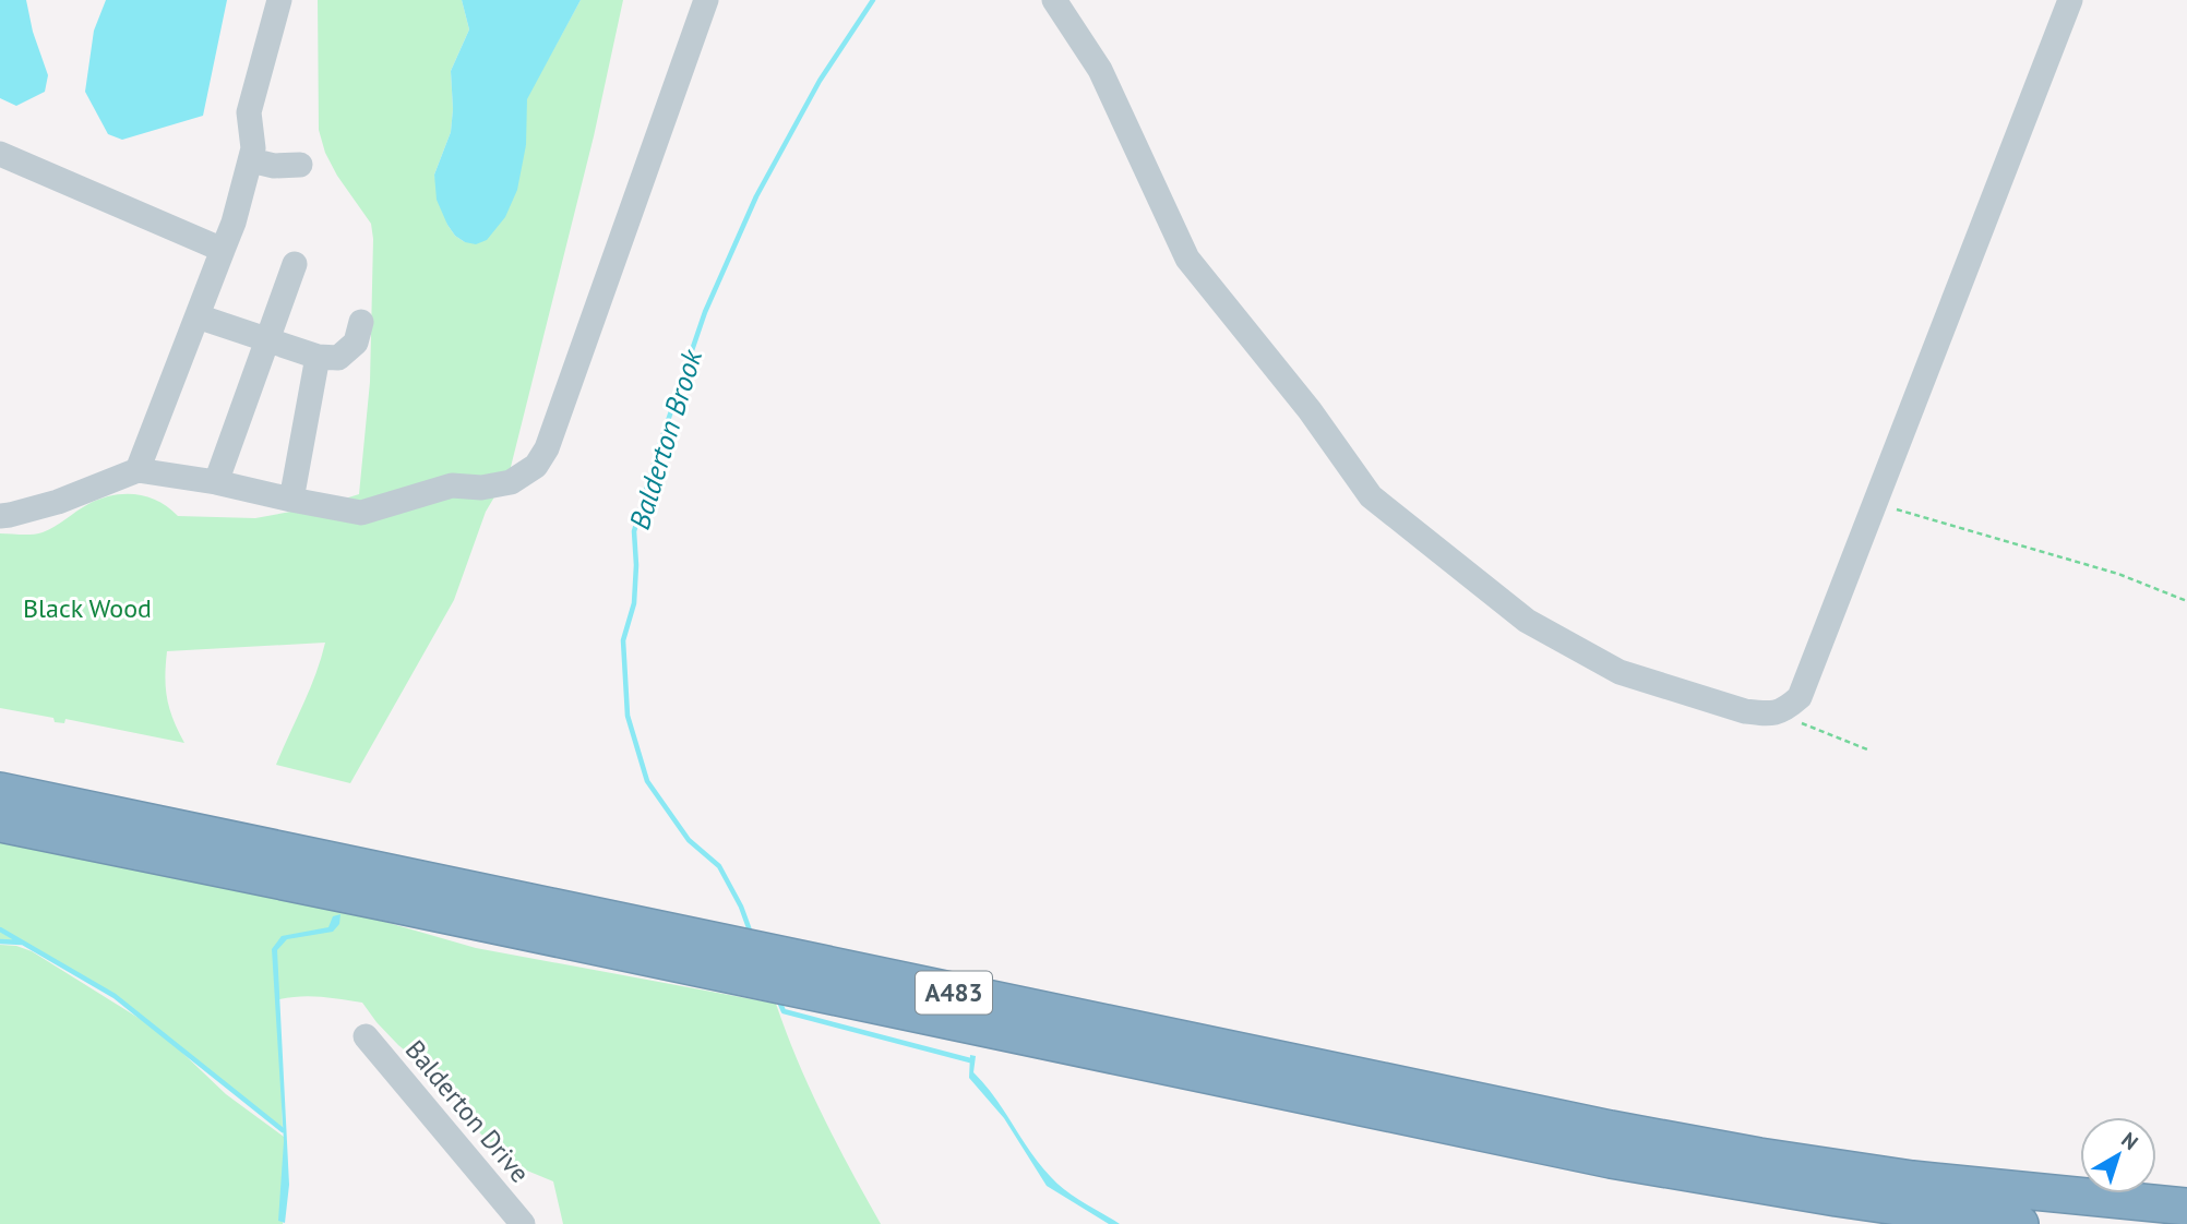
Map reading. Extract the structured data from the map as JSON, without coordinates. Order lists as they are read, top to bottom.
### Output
{
  "streets": {
    "highway": ["A483"],
    "lane": ["Balderton Drive"]
  },
  "water": ["Balderton Brook"],
  "parks": ["Black Wood"],
  "north": "top right"
}
